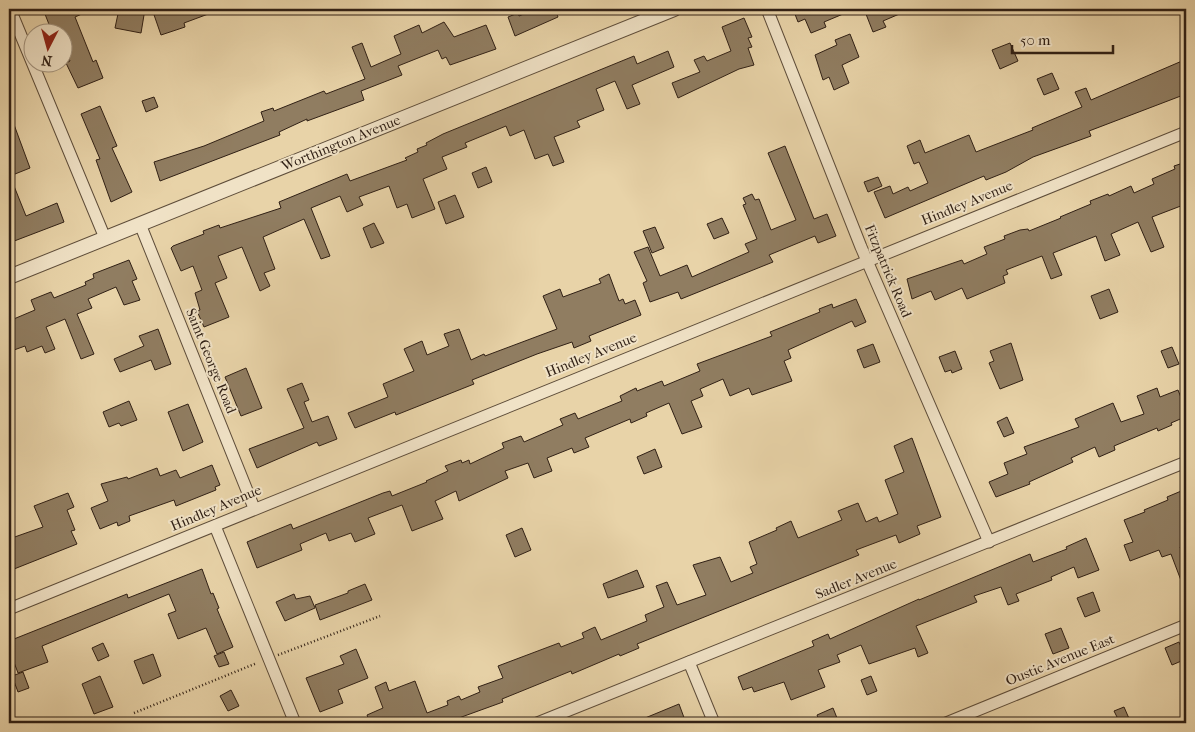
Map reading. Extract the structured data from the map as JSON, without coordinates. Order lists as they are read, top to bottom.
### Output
{
  "streets": {
    "street": [
      "Worthington Avenue",
      "Hindley Avenue",
      "Fitzpatrick Road",
      "Saint George Road",
      "Sadler Avenue",
      "Oustic Avenue East"
    ]
  },
  "crossings": [
    ["Worthington Avenue", "Saint George Road"],
    ["Hindley Avenue", "Fitzpatrick Road"],
    ["Hindley Avenue", "Saint George Road"],
    ["Fitzpatrick Road", "Sadler Avenue"]
  ],
  "scale_bar": "50 m",
  "north": "bottom"
}
